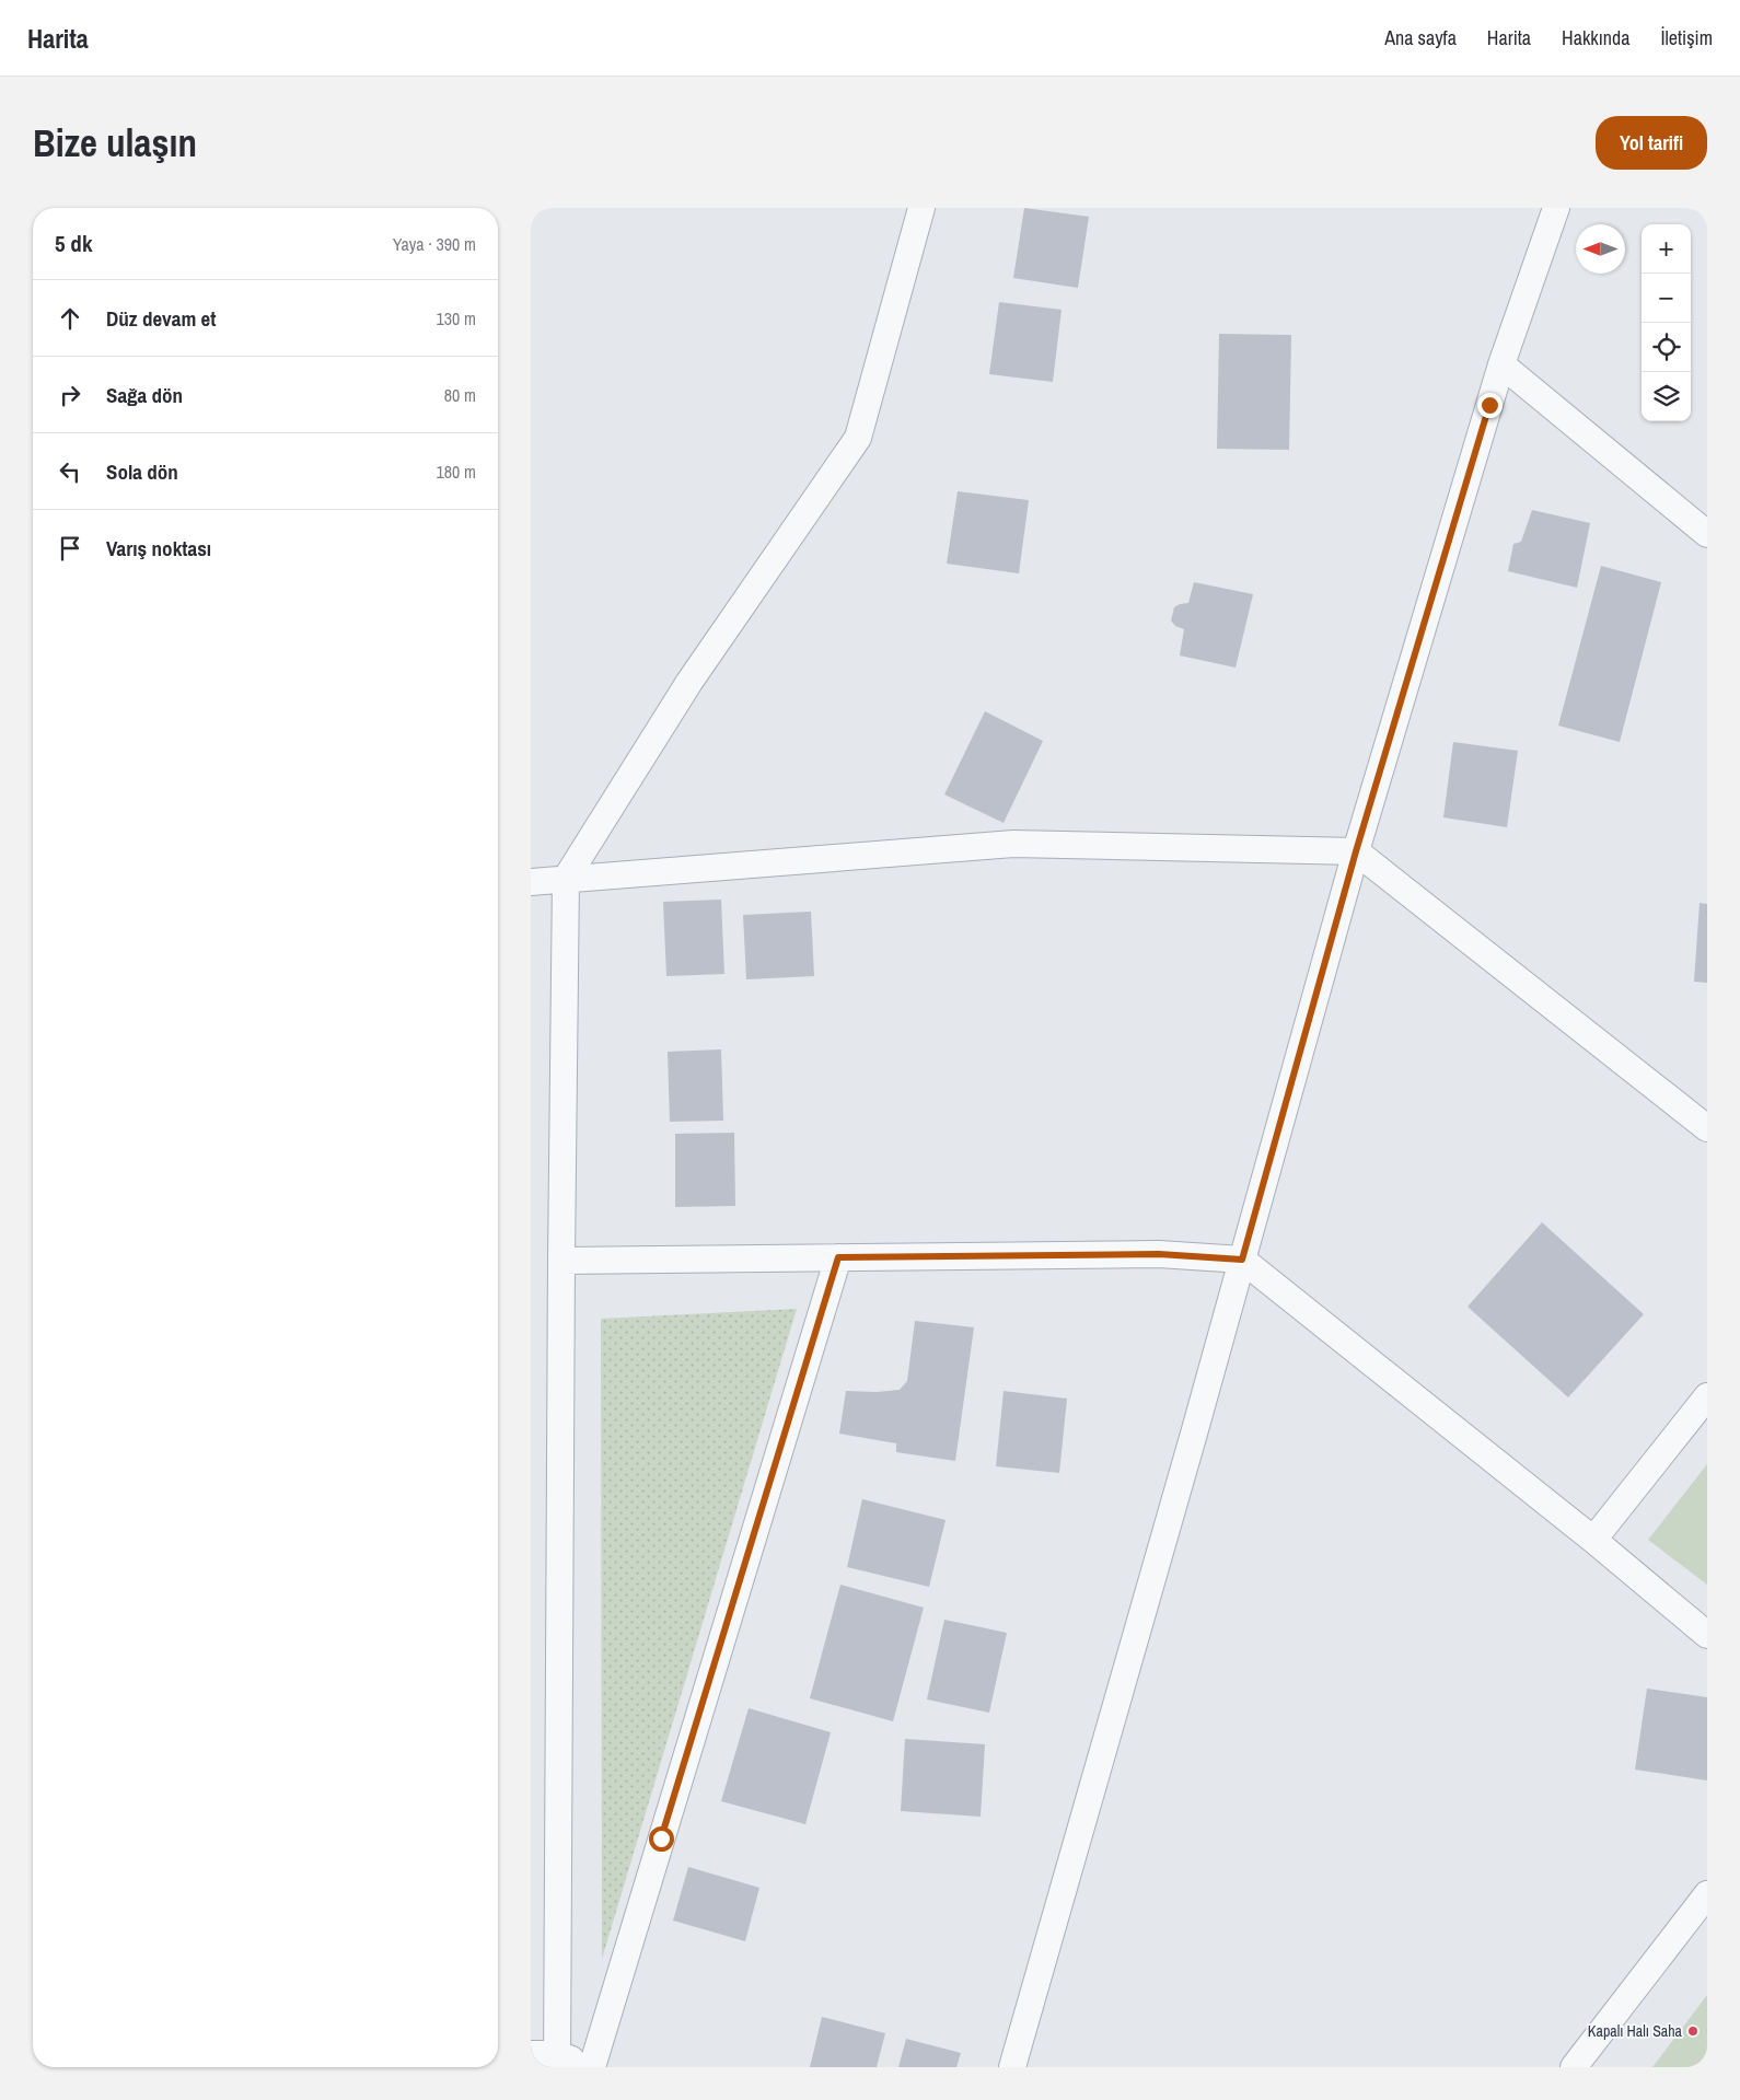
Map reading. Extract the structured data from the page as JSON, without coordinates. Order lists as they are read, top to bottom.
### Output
{
  "places": ["Kapalı Halı Saha"],
  "north": "left",
  "page": {
    "header": "Harita",
    "nav": [
      "Ana sayfa",
      "Harita",
      "Hakkında",
      "İletişim"
    ],
    "buttons": "Yol tarifi",
    "title": "Bize ulaşın",
    "heading": ["5 dk", "Yaya · 390 m"],
    "map_buttons": ["+", "−"],
    "list": [
      ["Düz devam et", "130 m"],
      ["Sağa dön", "80 m"],
      ["Sola dön", "180 m"],
      "Varış noktası"
    ]
  }
}
